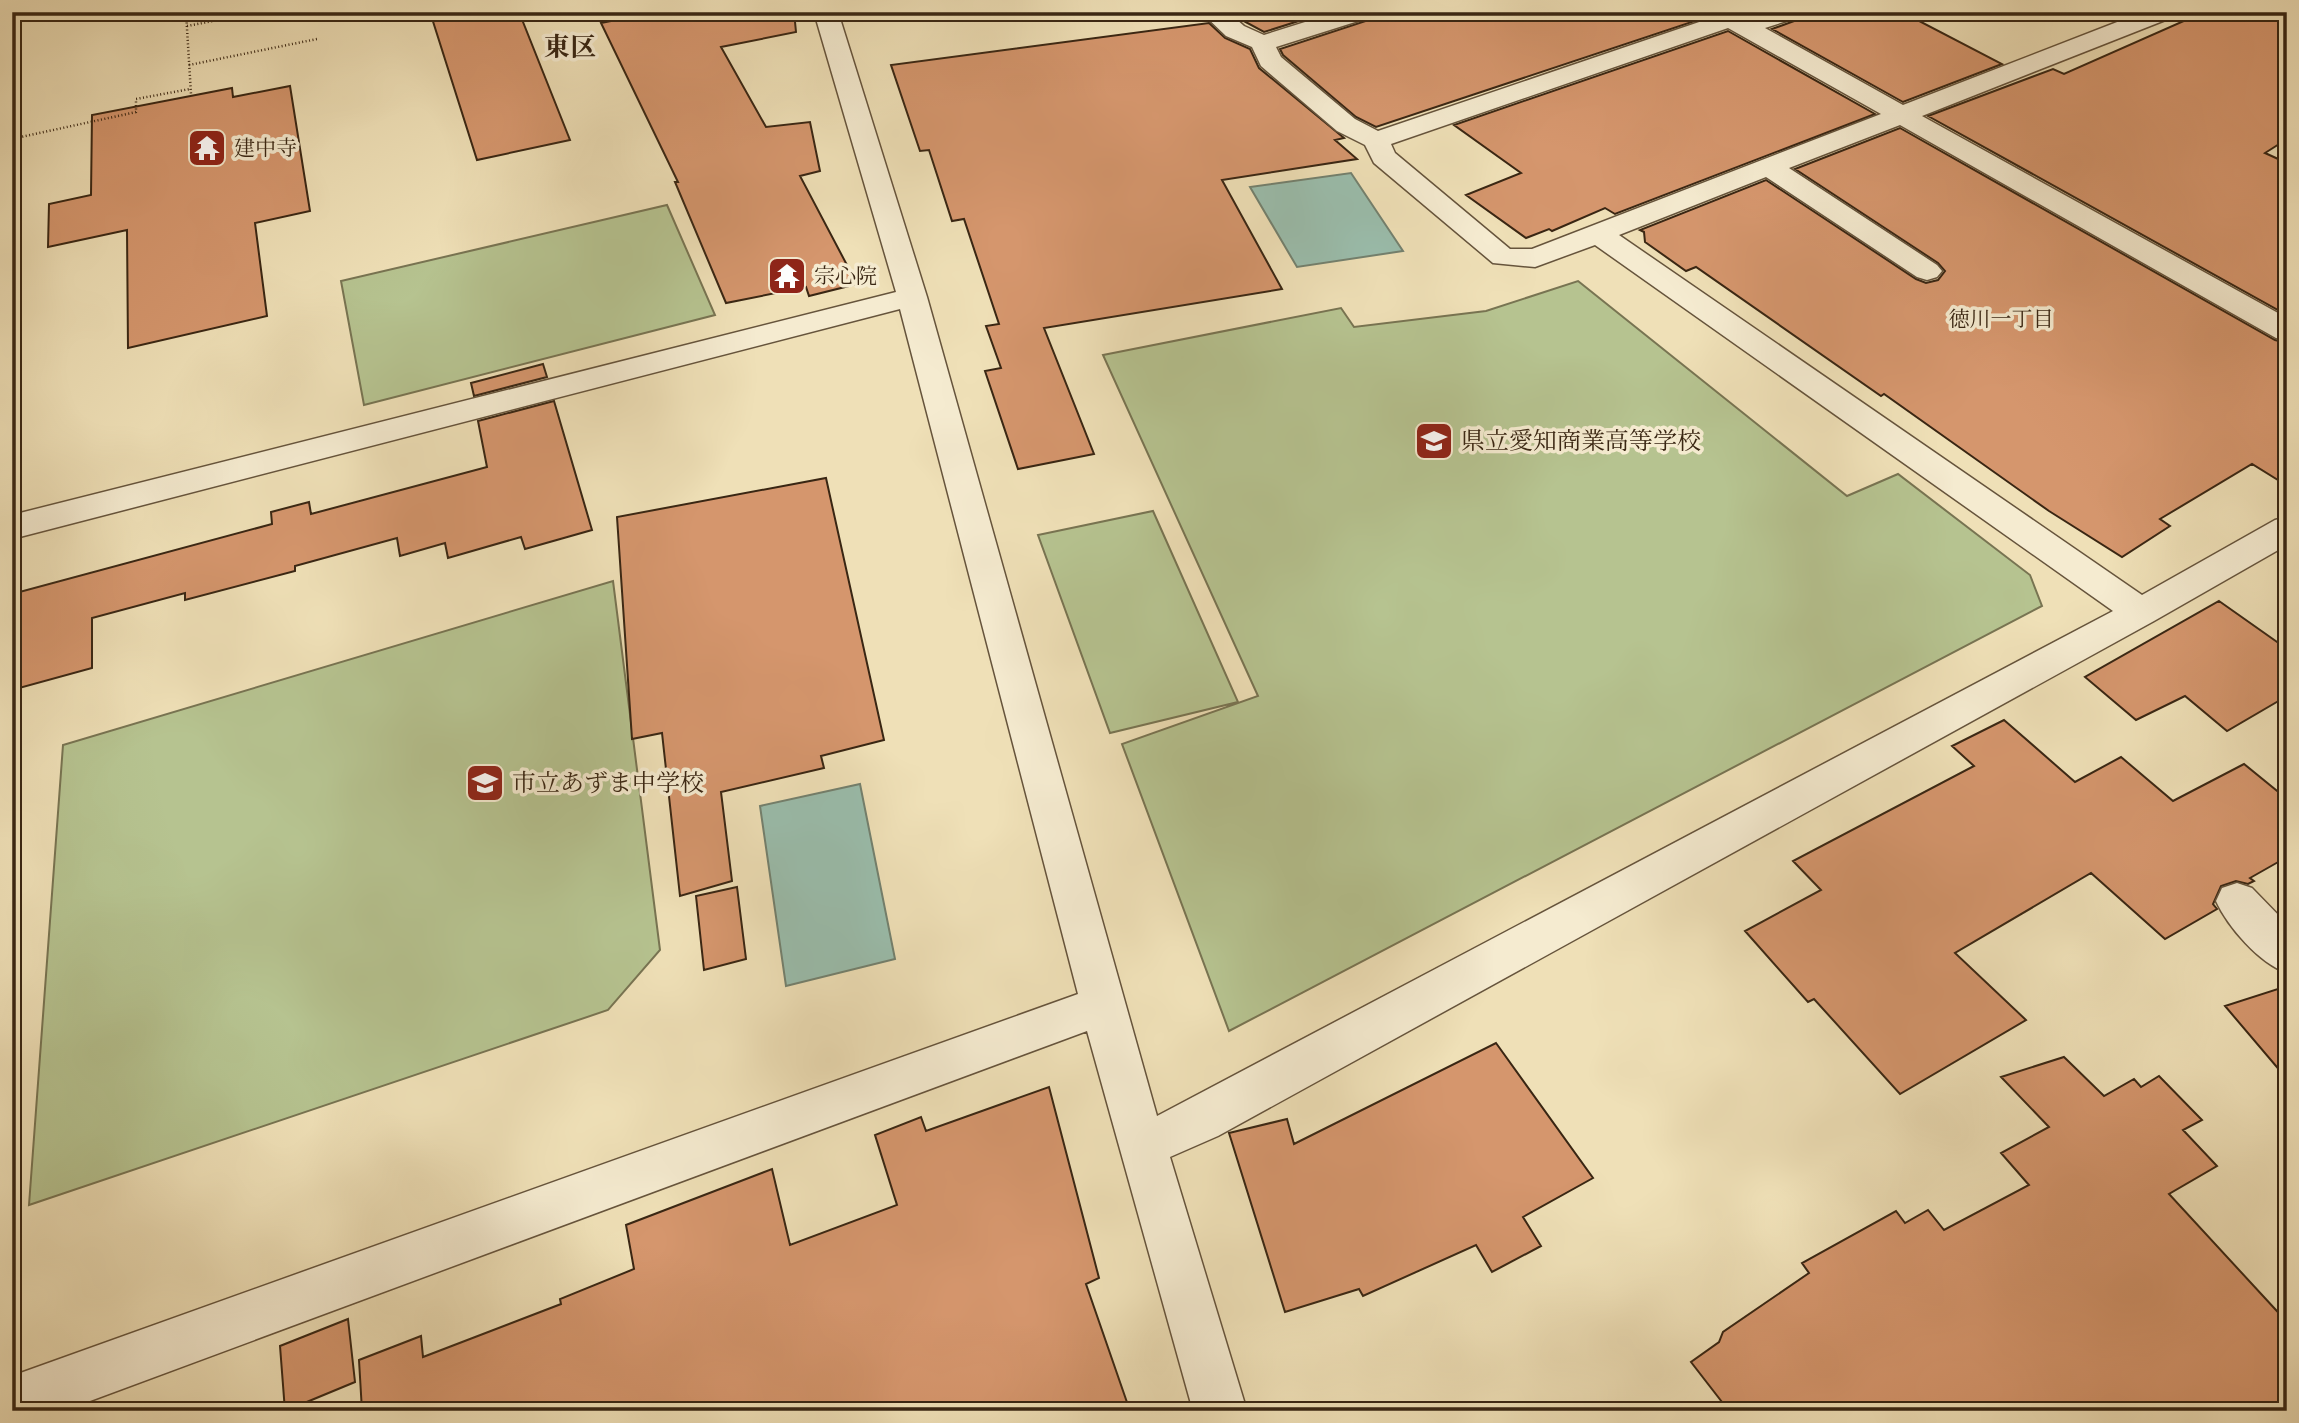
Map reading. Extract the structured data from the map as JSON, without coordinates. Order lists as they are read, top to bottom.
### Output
{
  "districts": ["東区", "徳川一丁目"],
  "places": {
    "temple": ["建中寺", "宗心院"],
    "school or university": ["県立愛知商業高等学校", "市立あずま中学校"]
  }
}
